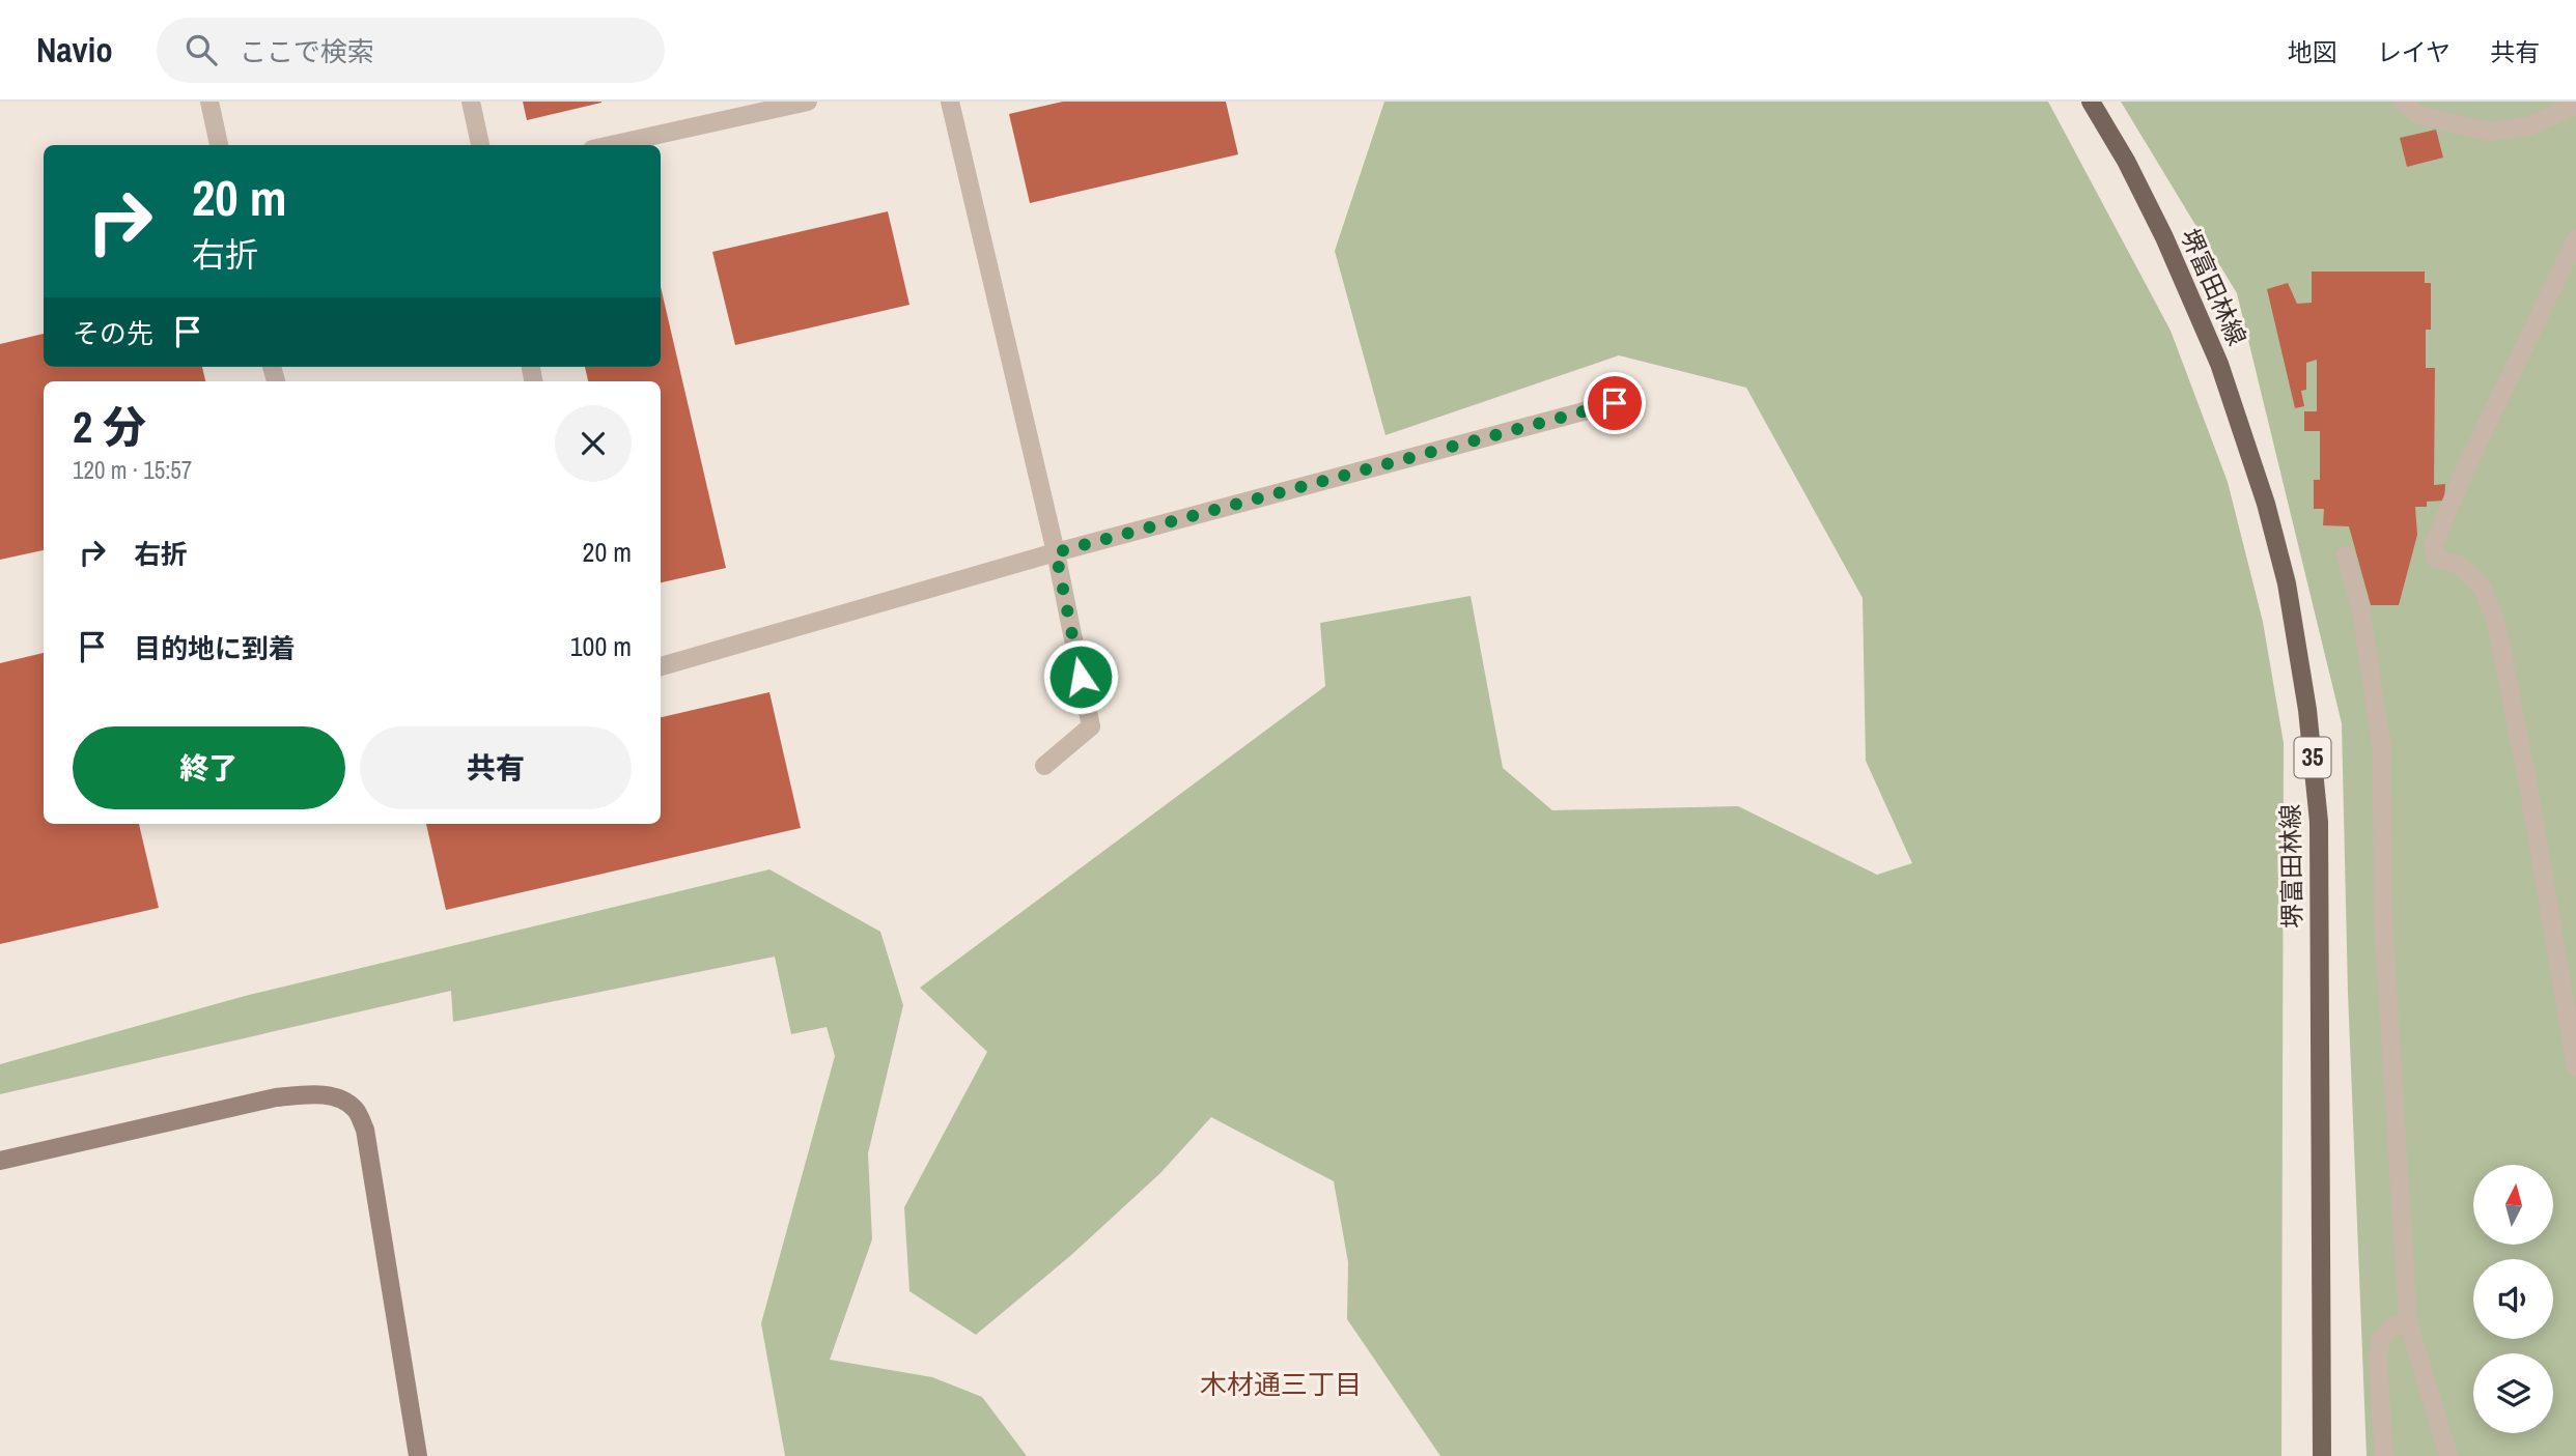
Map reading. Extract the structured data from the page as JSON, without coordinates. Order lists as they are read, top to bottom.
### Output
{
  "streets": {
    "main road": ["堺富田林線", "35"]
  },
  "districts": ["木材通三丁目"],
  "north": "top",
  "page": {
    "header": "Navio",
    "search": "ここで検索",
    "nav": ["地図", "レイヤ", "共有"],
    "turn": ["20 m", "右折"],
    "then": "その先",
    "heading": ["2 分", "120 m · 15:57"],
    "list": [
      {
        "name": "右折",
        "value": "20 m"
      },
      {
        "name": "目的地に到着",
        "value": "100 m"
      }
    ],
    "buttons": ["終了", "共有"]
  }
}
